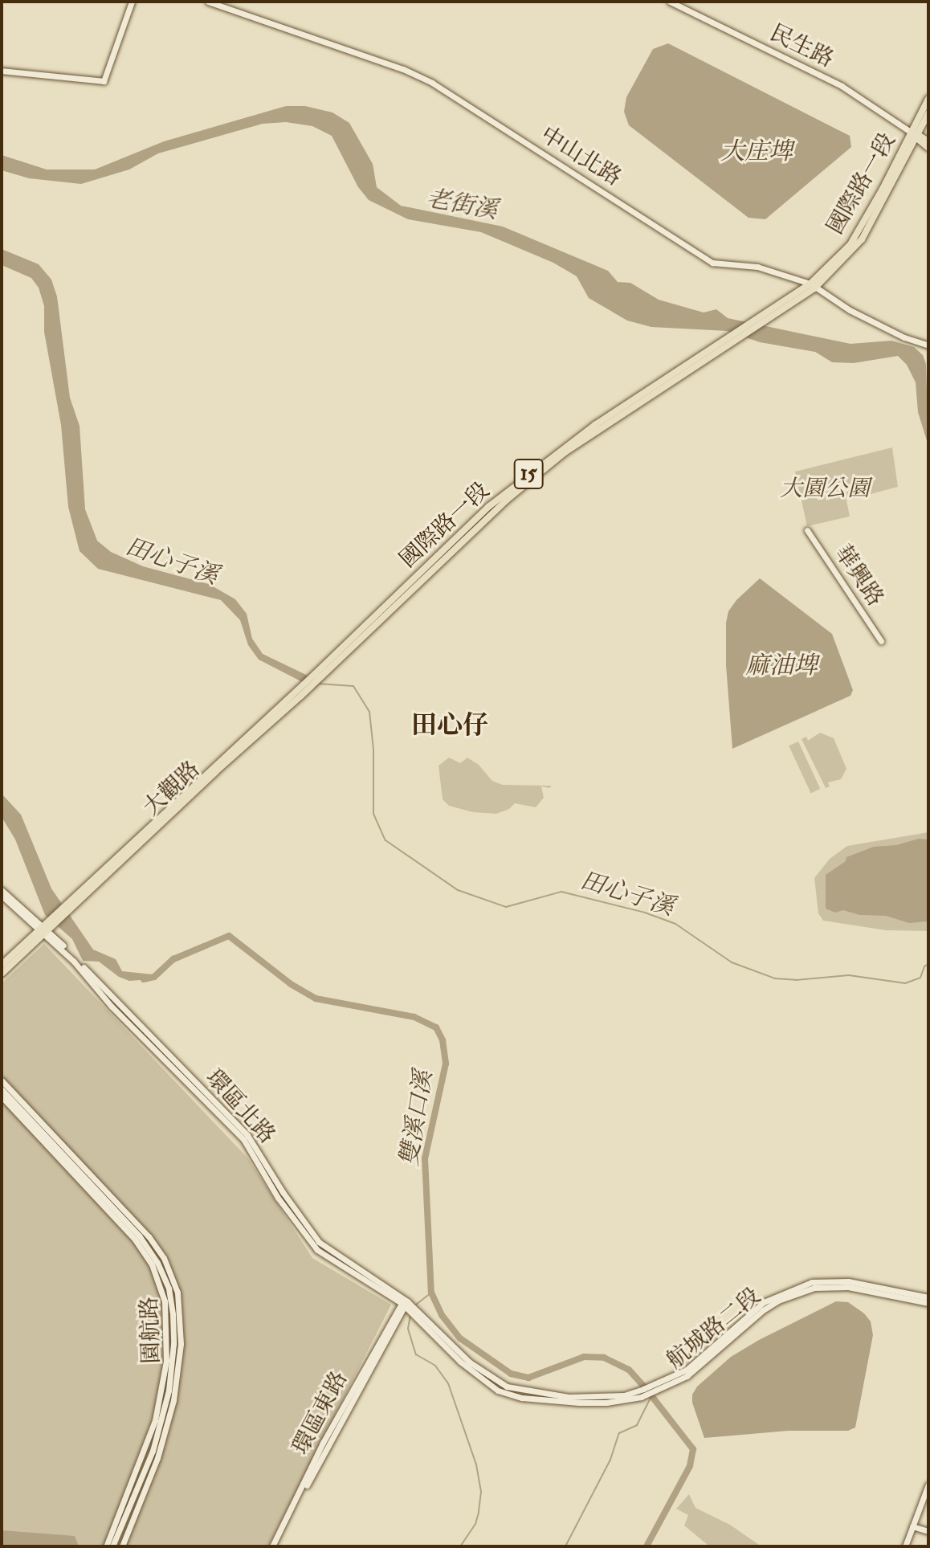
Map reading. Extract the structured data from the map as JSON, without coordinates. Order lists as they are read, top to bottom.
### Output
{
  "streets": {
    "main road": [
      "民生路",
      "國際路一段",
      "15",
      "大觀路"
    ],
    "street": [
      "中山北路",
      "華興路",
      "環區北路",
      "航城路二段",
      "園航路",
      "環區東路"
    ]
  },
  "crossings": [
    ["民生路", "國際路一段"],
    ["中山北路", "國際路一段"],
    ["國際路一段", "大觀路"],
    ["15", "大觀路"],
    ["15", "環區北路"],
    ["大觀路", "環區北路"],
    ["環區北路", "航城路二段"],
    ["環區北路", "環區東路"],
    ["航城路二段", "環區東路"]
  ],
  "districts": ["田心仔"],
  "water": [
    "大庄埤",
    "老街溪",
    "田心子溪",
    "麻油埤",
    "雙溪口溪"
  ],
  "parks": ["大園公園"]
}
